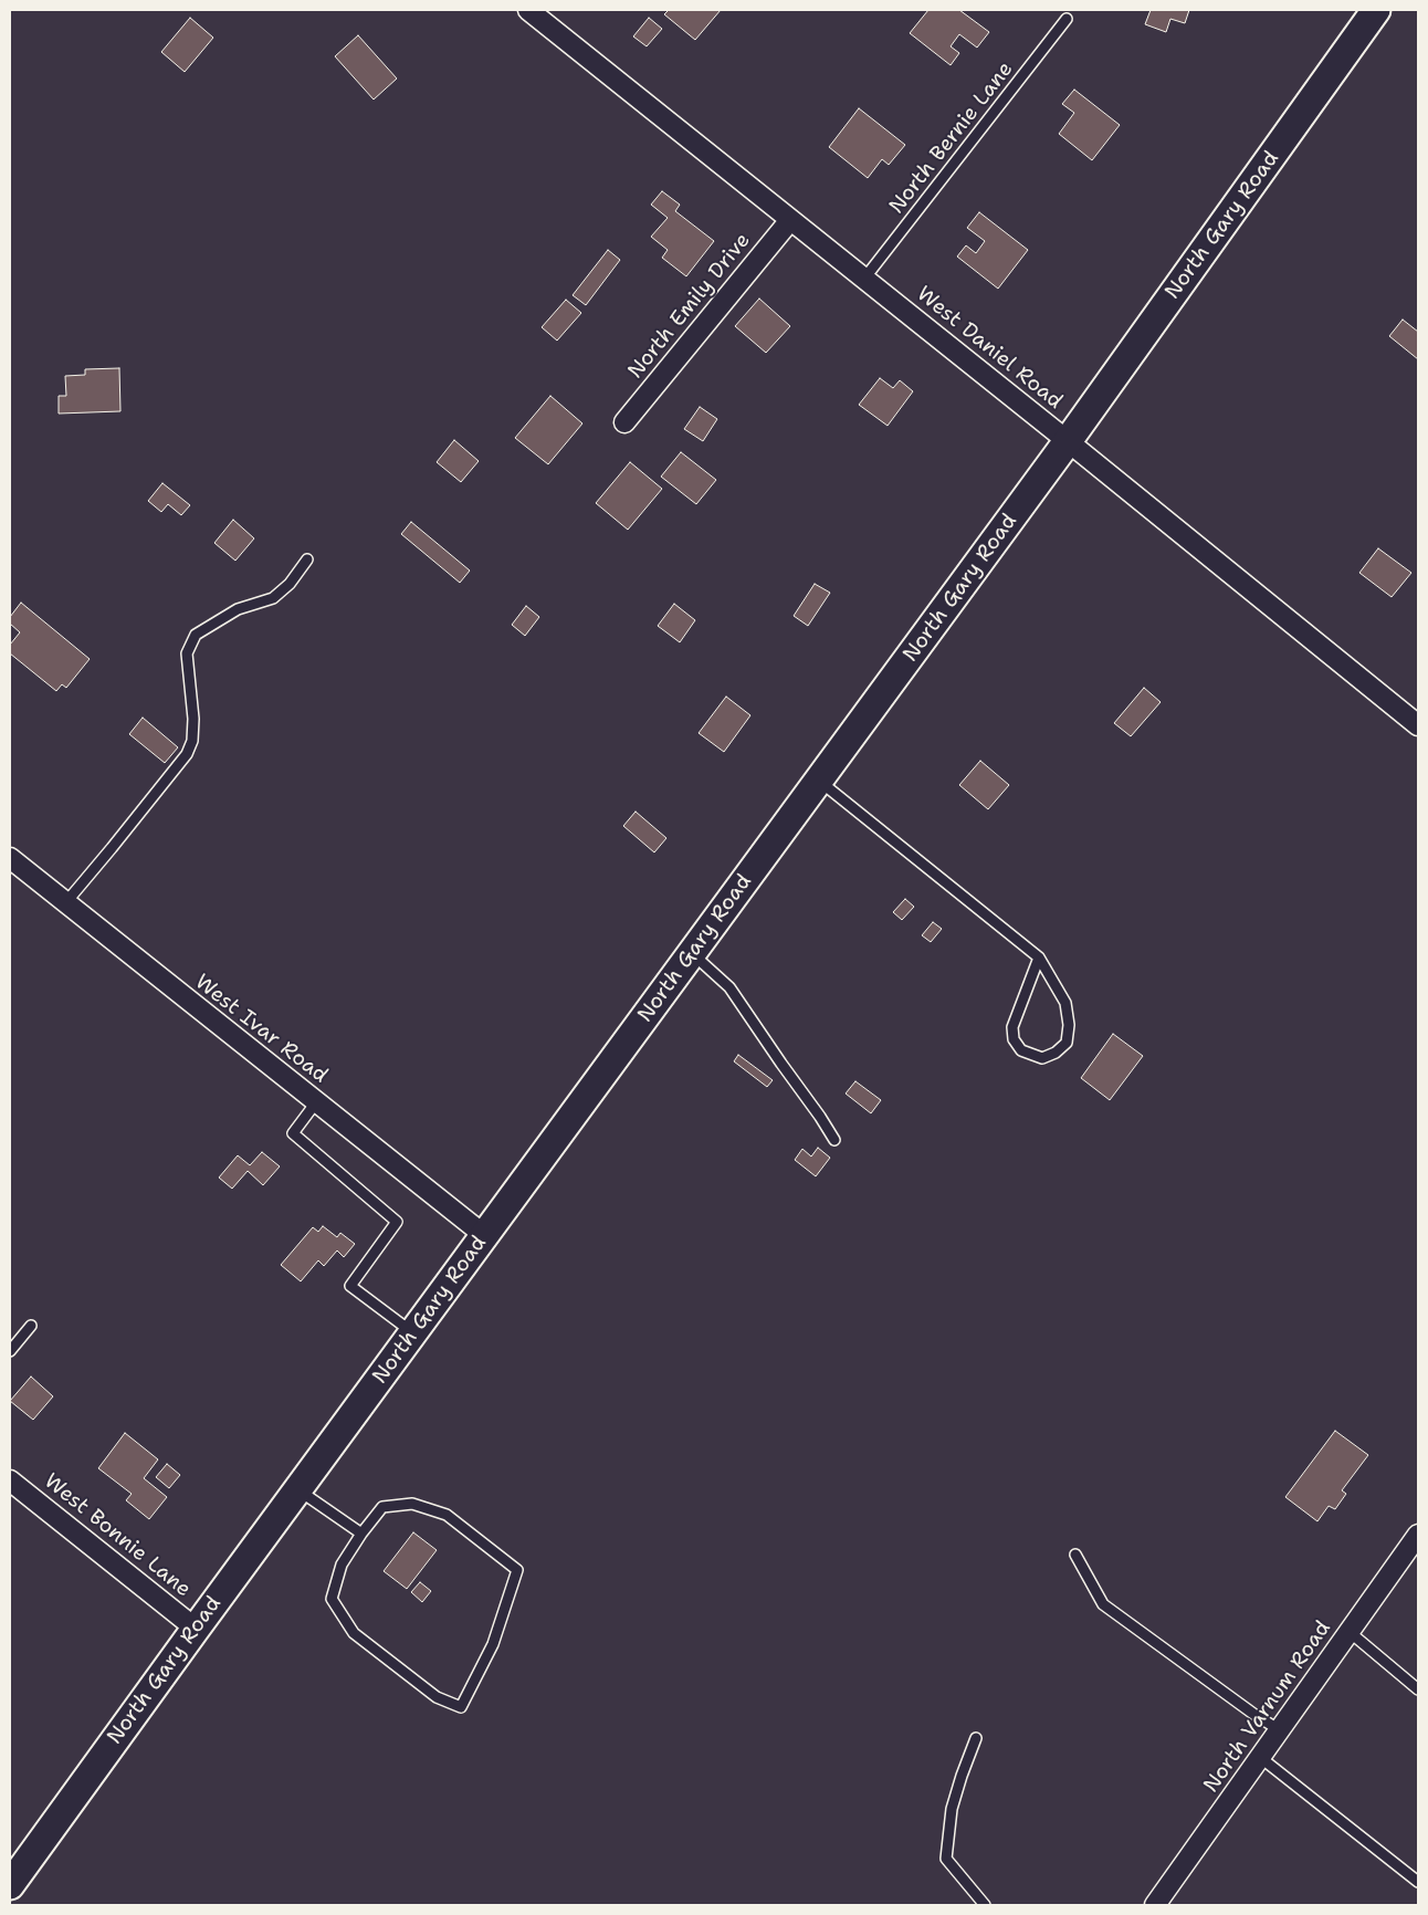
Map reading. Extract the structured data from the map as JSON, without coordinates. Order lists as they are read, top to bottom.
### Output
{
  "streets": {
    "street": [
      "North Gary Road",
      "North Emily Drive",
      "West Daniel Road",
      "West Ivar Road",
      "West Bonnie Lane",
      "North Varnum Road"
    ],
    "lane": ["North Bernie Lane"]
  },
  "crossings": [
    ["North Bernie Lane", "West Daniel Road"],
    ["North Gary Road", "West Daniel Road"],
    ["North Gary Road", "West Ivar Road"],
    ["North Gary Road", "West Bonnie Lane"],
    ["North Emily Drive", "West Daniel Road"]
  ]
}
